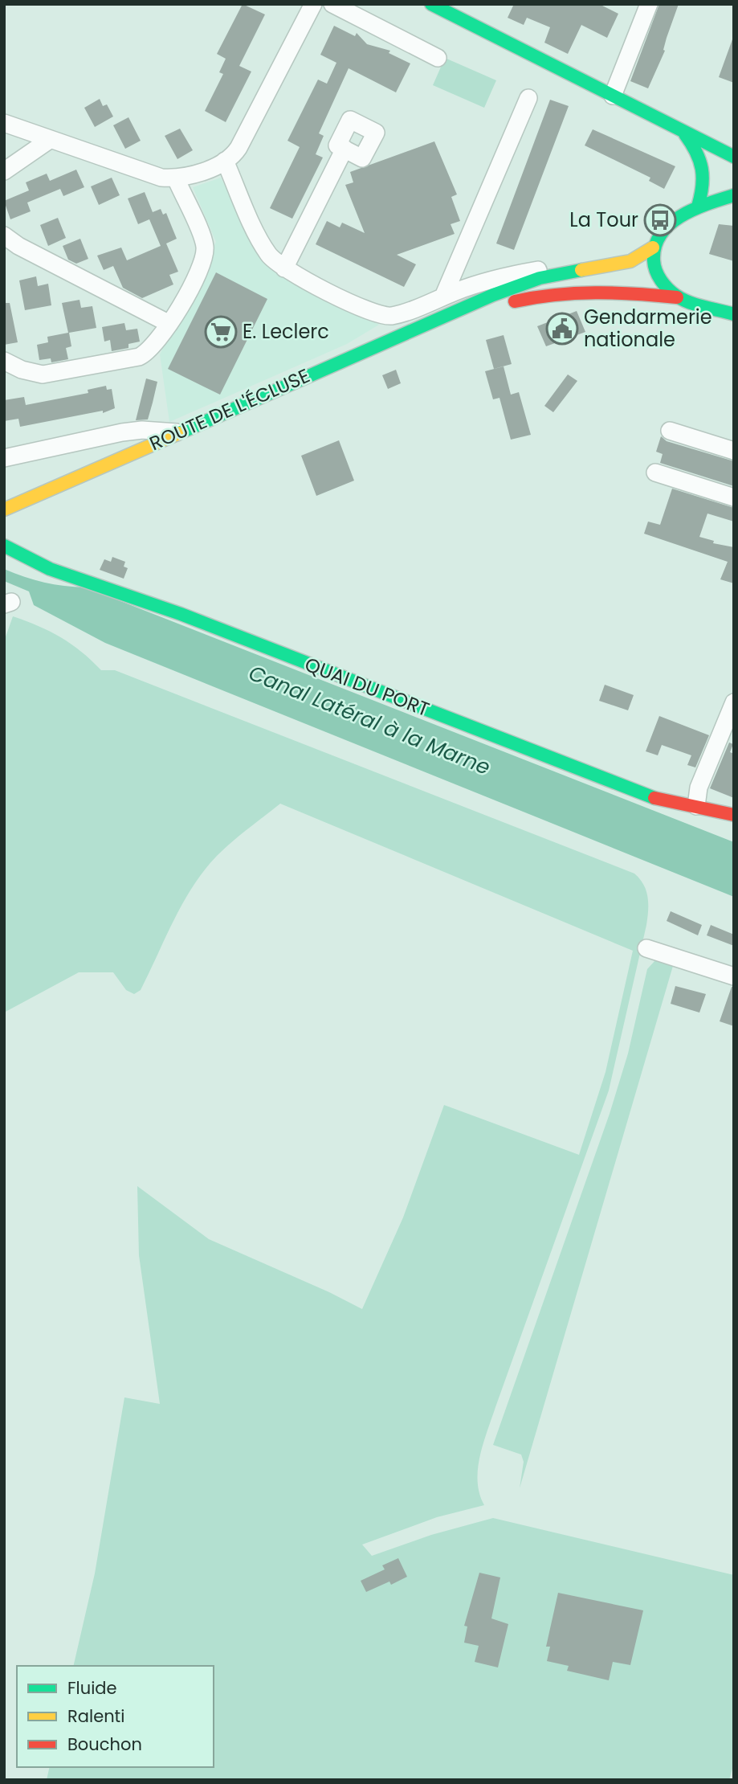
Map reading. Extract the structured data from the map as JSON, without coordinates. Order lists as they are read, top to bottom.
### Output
{
  "streets": {
    "main road": ["ROUTE DE L'ÉCLUSE", "QUAI DU PORT"]
  },
  "water": ["Canal Latéral à la Marne"],
  "places": {
    "bus stop": ["La Tour"],
    "public building": ["Gendarmerie nationale"],
    "supermarket": ["E. Leclerc"]
  },
  "legend": ["Fluide", "Ralenti", "Bouchon"]
}
